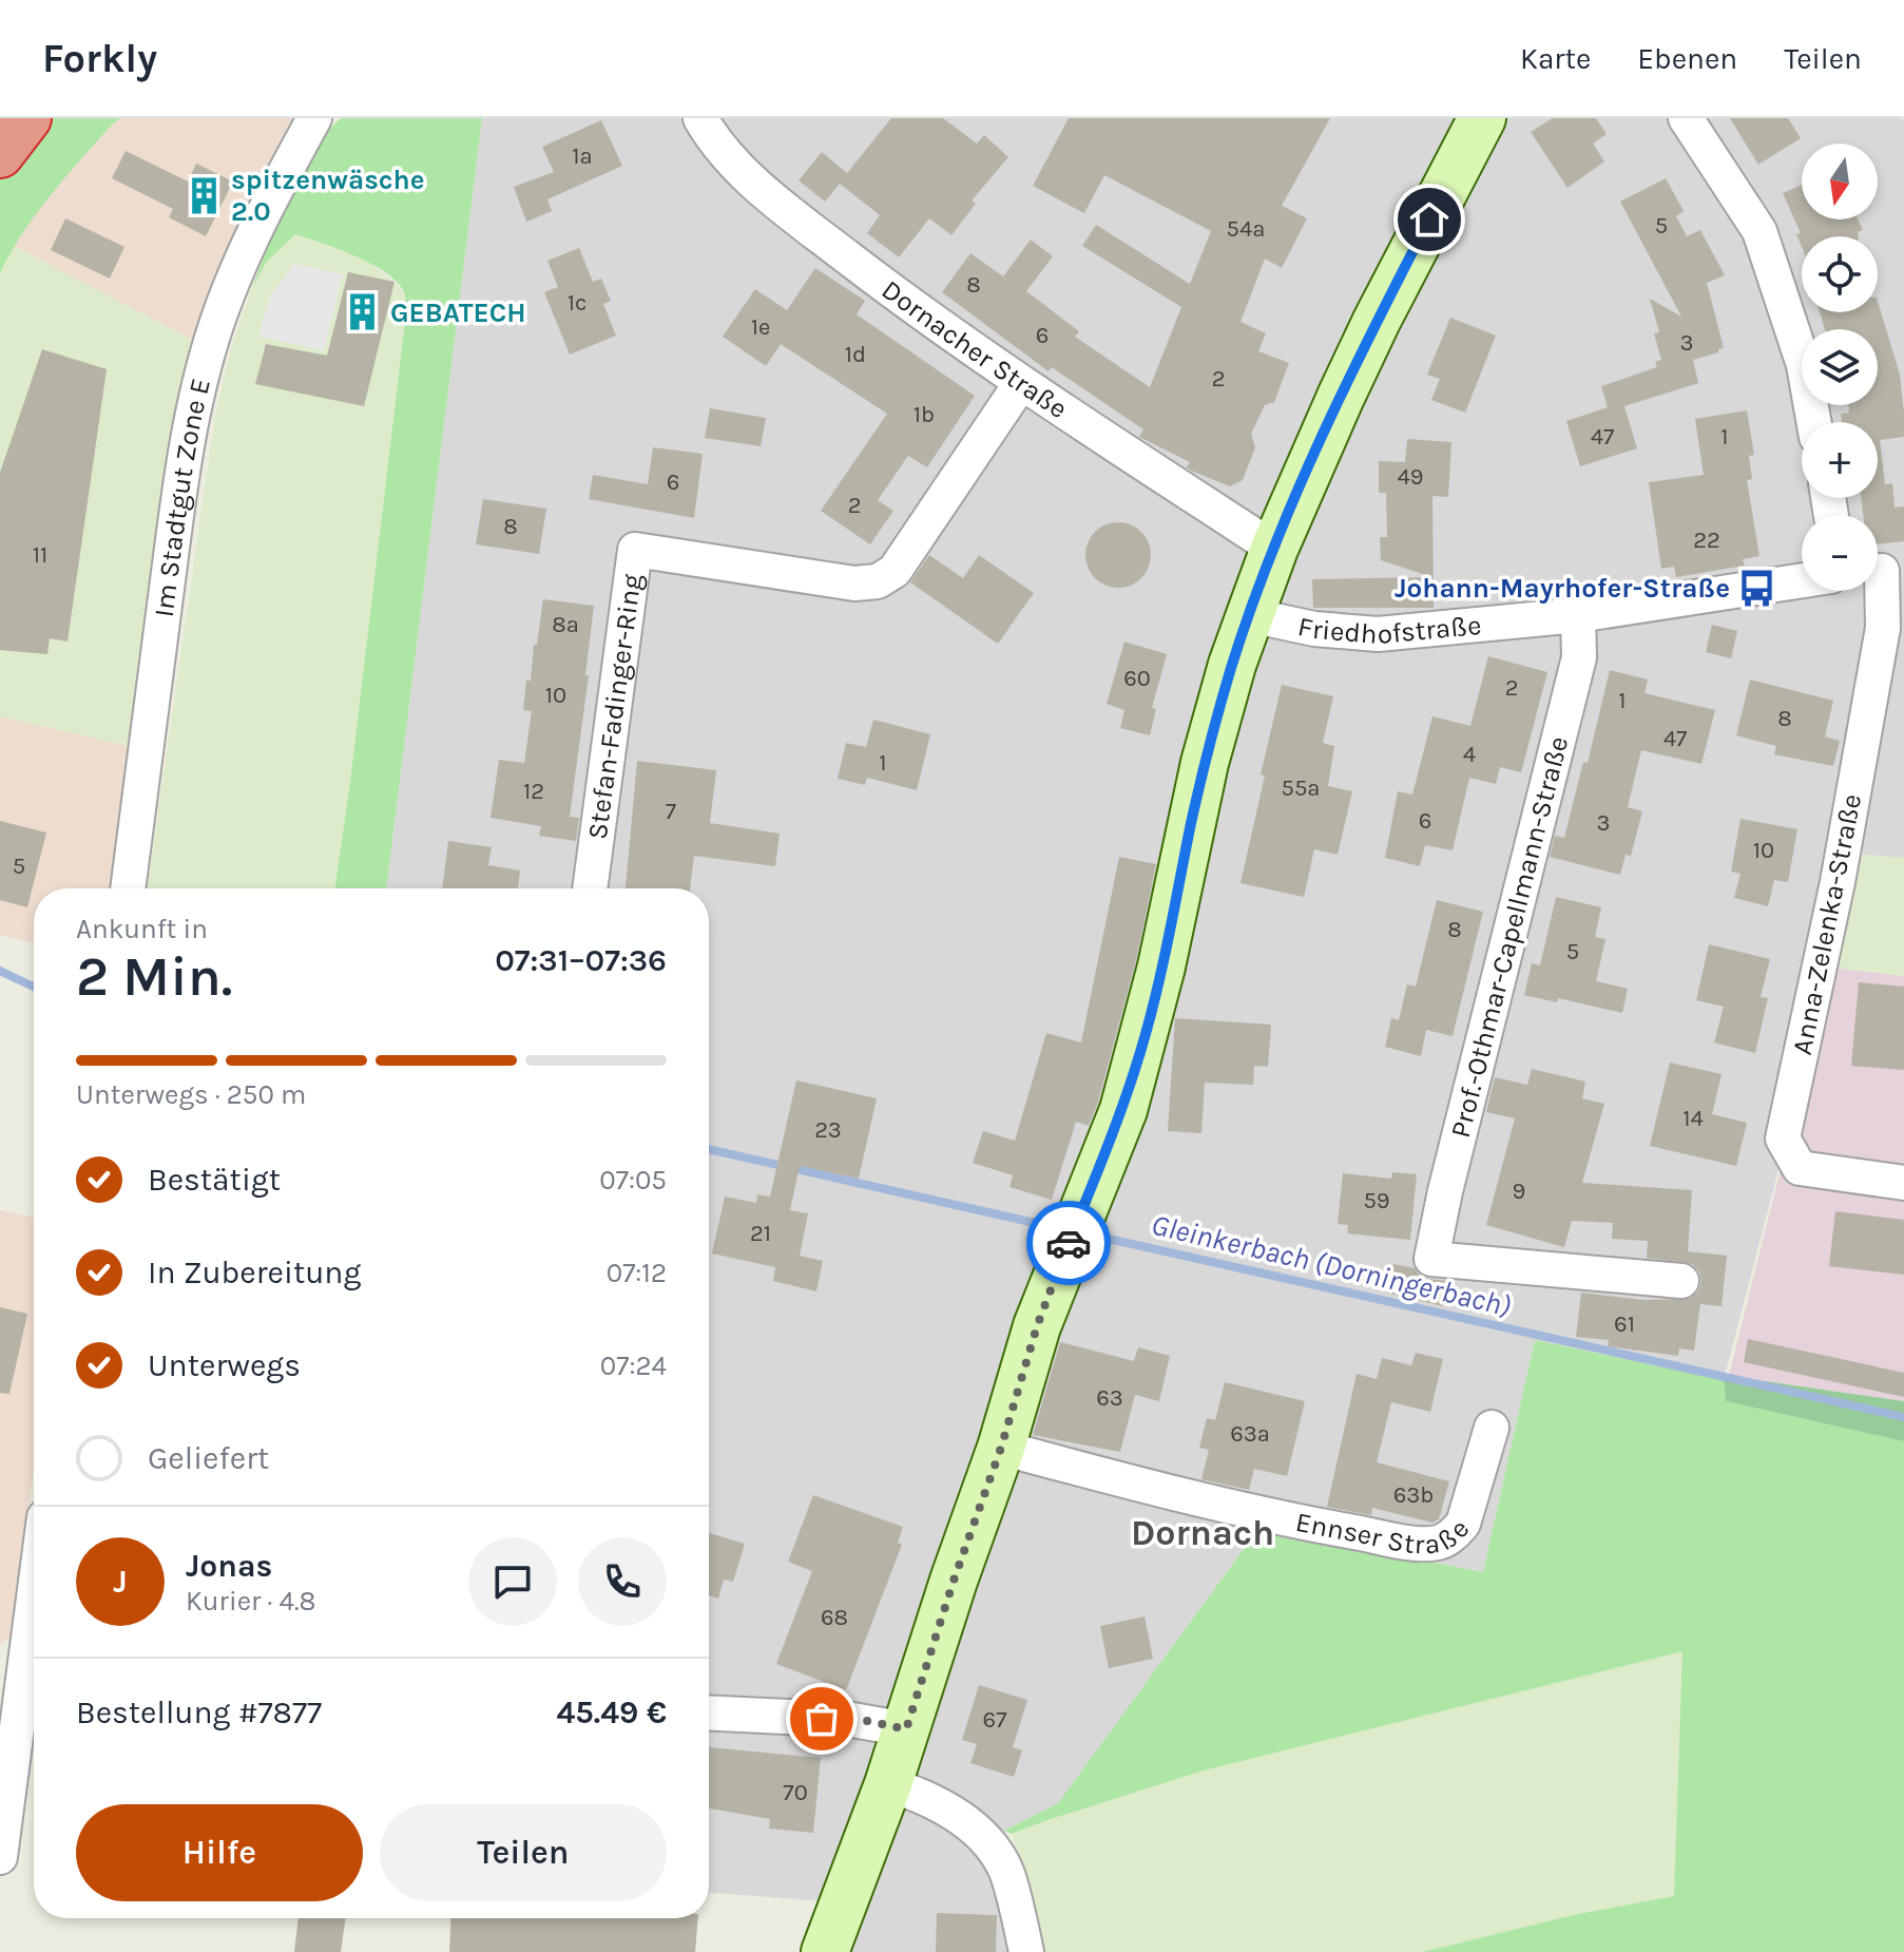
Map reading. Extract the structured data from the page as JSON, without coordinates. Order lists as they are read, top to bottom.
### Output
{
  "streets": {
    "street": [
      "Dornacher Straße",
      "Im Stadtgut Zone E",
      "Friedhofstraße",
      "Stefan-Fadinger-Ring",
      "Anna-Zelenka-Straße",
      "Prof.-Othmar-Capellmann-Straße",
      "Ennser Straße"
    ]
  },
  "crossings": [
    ["Dornacher Straße", "Stefan-Fadinger-Ring"],
    ["Friedhofstraße", "Prof.-Othmar-Capellmann-Straße"]
  ],
  "districts": ["Dornach"],
  "water": ["Gleinkerbach (Dorningerbach)"],
  "places": {
    "building": ["spitzenwäsche 2.0", "GEBATECH"],
    "bus stop": ["Johann-Mayrhofer-Straße"]
  },
  "house_numbers": [
    "1a",
    "5",
    "54a",
    "8",
    "1c",
    "1e",
    "6",
    "3",
    "1d",
    "2",
    "1b",
    "47",
    "1",
    "49",
    "6",
    "2",
    "8",
    "22",
    "11",
    "8a",
    "60",
    "2",
    "10",
    "1",
    "8",
    "47",
    "4",
    "1",
    "55a",
    "12",
    "7",
    "6",
    "3",
    "10",
    "5",
    "8",
    "5",
    "14",
    "23",
    "9",
    "59",
    "21",
    "61",
    "63",
    "63a",
    "63b",
    "68",
    "67",
    "70"
  ],
  "north": "bottom",
  "page": {
    "header": "Forkly",
    "nav": ["Karte", "Ebenen", "Teilen"],
    "map_buttons": ["+", "−"],
    "heading": ["2 Min.", "Ankunft in", "07:31–07:36"],
    "panel": [
      "Jonas",
      "Kurier · 4.8",
      "Bestellung #7877",
      "45.49 €"
    ],
    "bar": "Unterwegs · 250 m",
    "list": [
      ["Bestätigt", "07:05"],
      ["In Zubereitung", "07:12"],
      ["Unterwegs", "07:24"],
      "Geliefert"
    ],
    "round": "J",
    "buttons": ["Hilfe", "Teilen"]
  }
}
